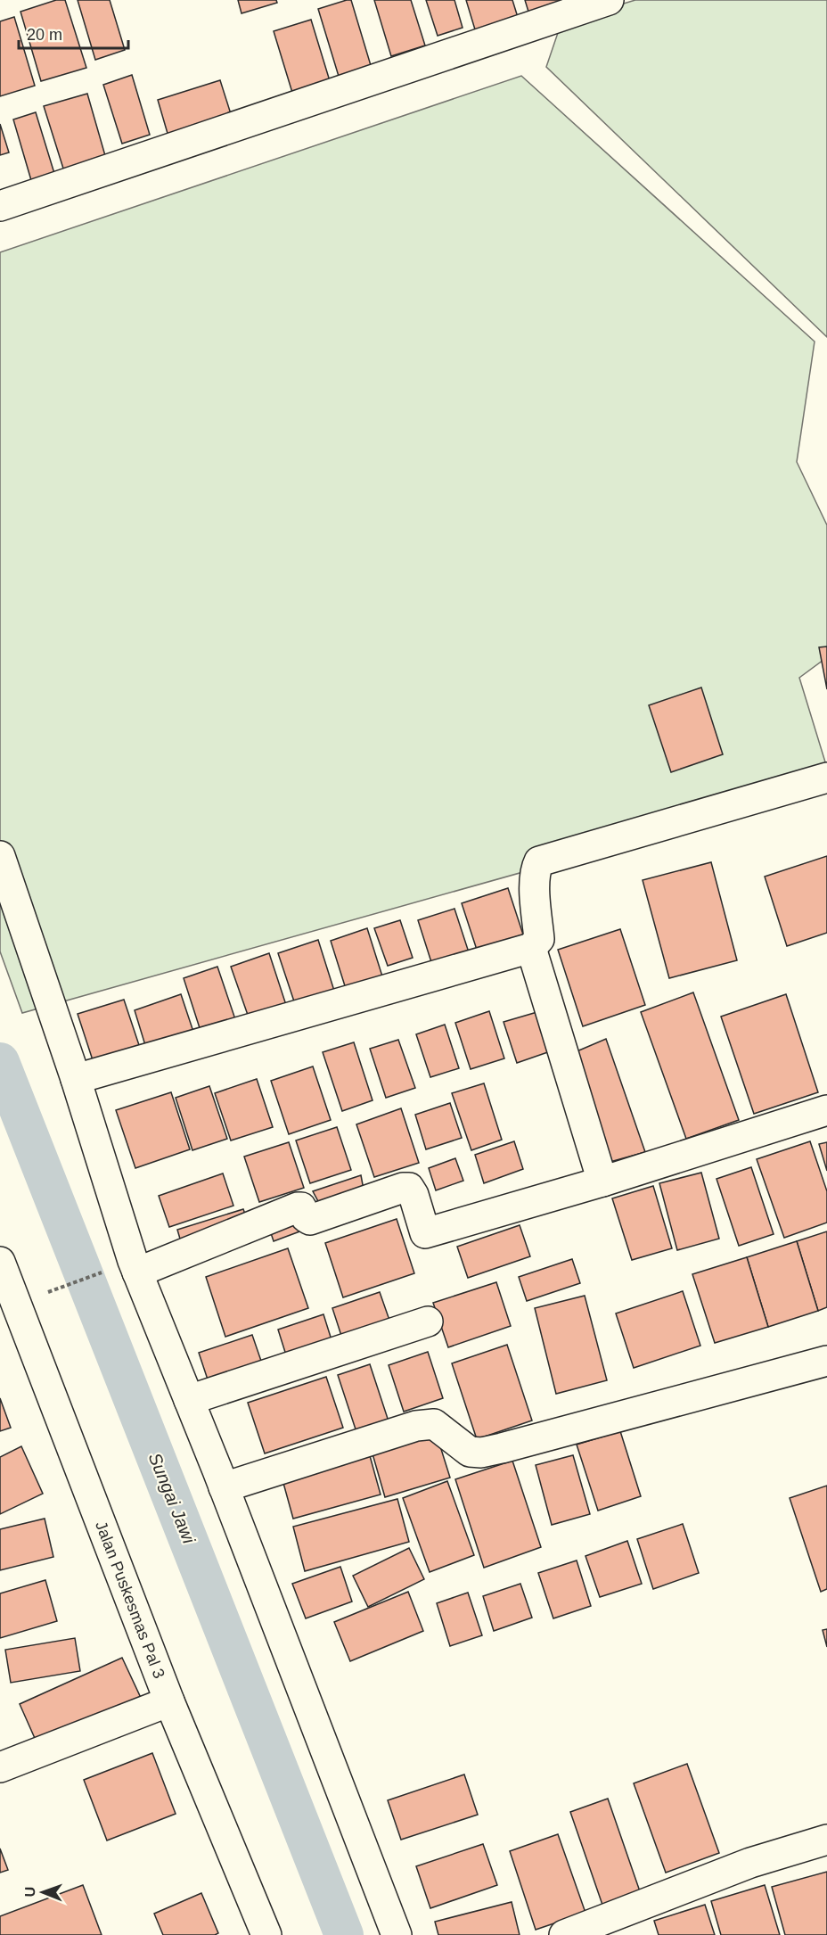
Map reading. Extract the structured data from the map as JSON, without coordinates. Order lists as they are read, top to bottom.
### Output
{
  "streets": {
    "street": ["Jalan Puskesmas Pal 3"]
  },
  "water": ["Sungai Jawi"],
  "scale_bar": "20 m",
  "north": "left"
}
